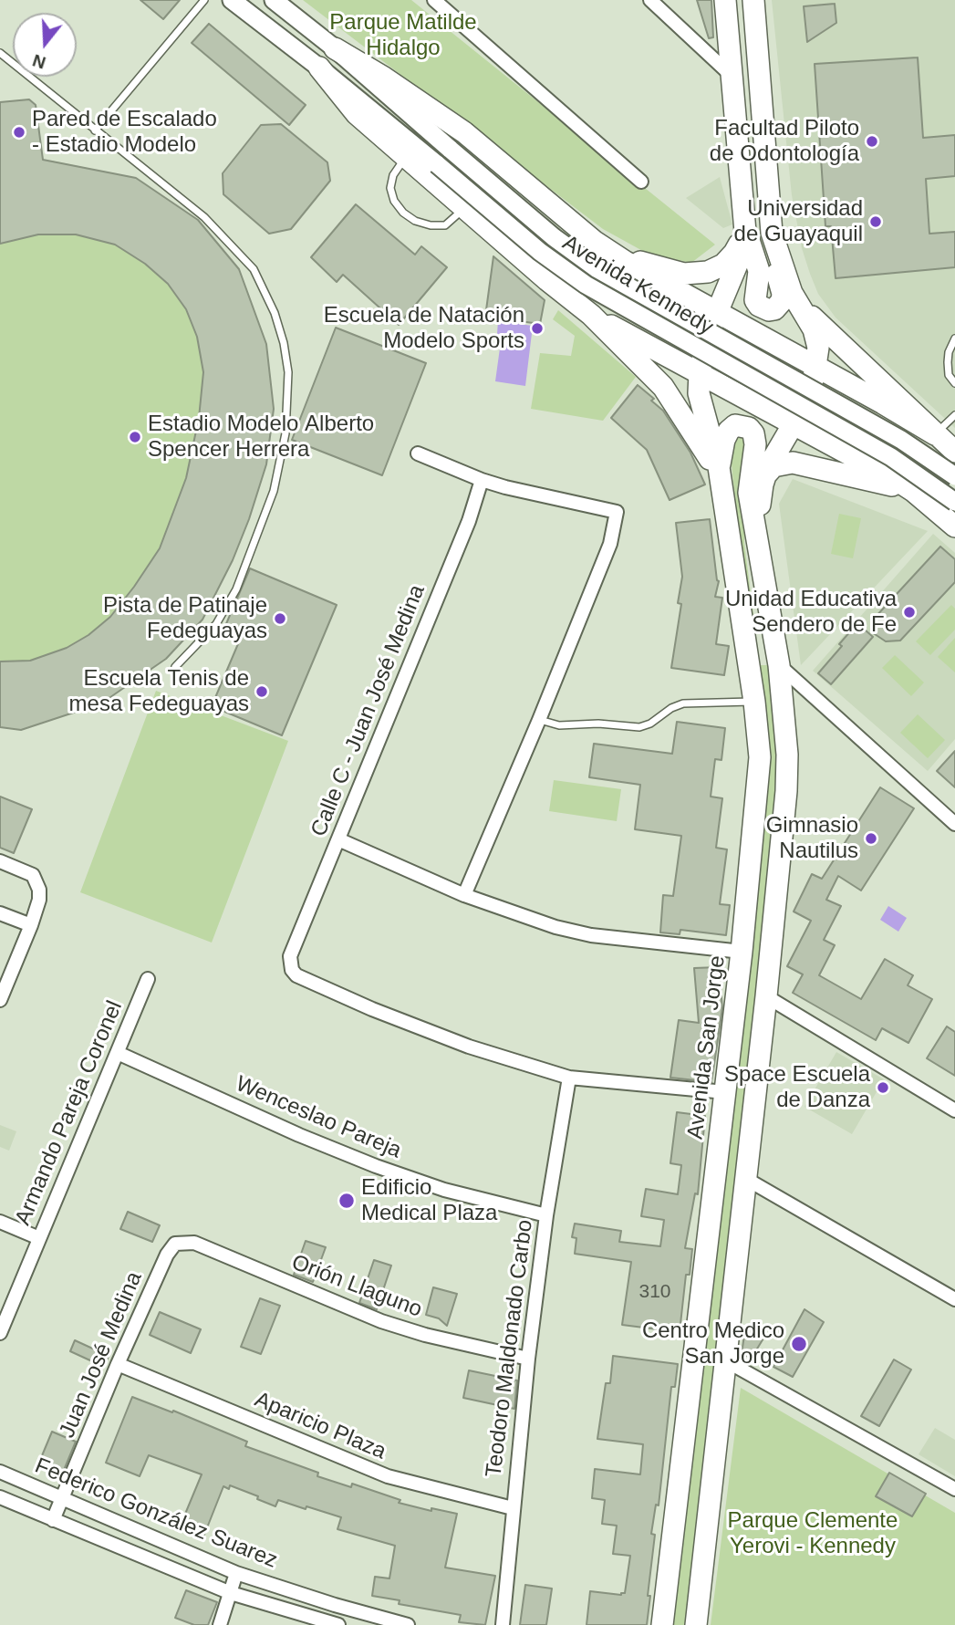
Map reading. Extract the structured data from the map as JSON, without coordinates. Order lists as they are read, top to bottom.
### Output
{
  "streets": {
    "main road": ["Avenida Kennedy", "Avenida San Jorge"],
    "street": [
      "Calle C - Juan José Medina",
      "Armando Pareja Coronel",
      "Wenceslao Pareja",
      "Orión Llaguno",
      "Teodoro Maldonado Carbo",
      "Juan José Medina",
      "Aparicio Plaza",
      "Federico González Suarez"
    ]
  },
  "crossings": [
    ["Calle C - Juan José Medina", "Teodoro Maldonado Carbo"],
    ["Armando Pareja Coronel", "Wenceslao Pareja"],
    ["Wenceslao Pareja", "Teodoro Maldonado Carbo"],
    ["Orión Llaguno", "Teodoro Maldonado Carbo"],
    ["Orión Llaguno", "Juan José Medina"],
    ["Teodoro Maldonado Carbo", "Aparicio Plaza"],
    ["Juan José Medina", "Aparicio Plaza"],
    ["Juan José Medina", "Federico González Suarez"]
  ],
  "parks": ["Parque Matilde Hidalgo", "Parque Clemente Yerovi - Kennedy"],
  "places": [
    "Pared de Escalado - Estadio Modelo",
    "Facultad Piloto de Odontología",
    "Universidad de Guayaquil",
    "Escuela de Natación Modelo Sports",
    "Estadio Modelo Alberto Spencer Herrera",
    "Unidad Educativa Sendero de Fe",
    "Pista de Patinaje Fedeguayas",
    "Escuela Tenis de mesa Fedeguayas",
    "Gimnasio Nautilus",
    "Space Escuela de Danza",
    "Edificio Medical Plaza",
    "Centro Medico San Jorge"
  ],
  "house_numbers": ["310"],
  "north": "bottom"
}
